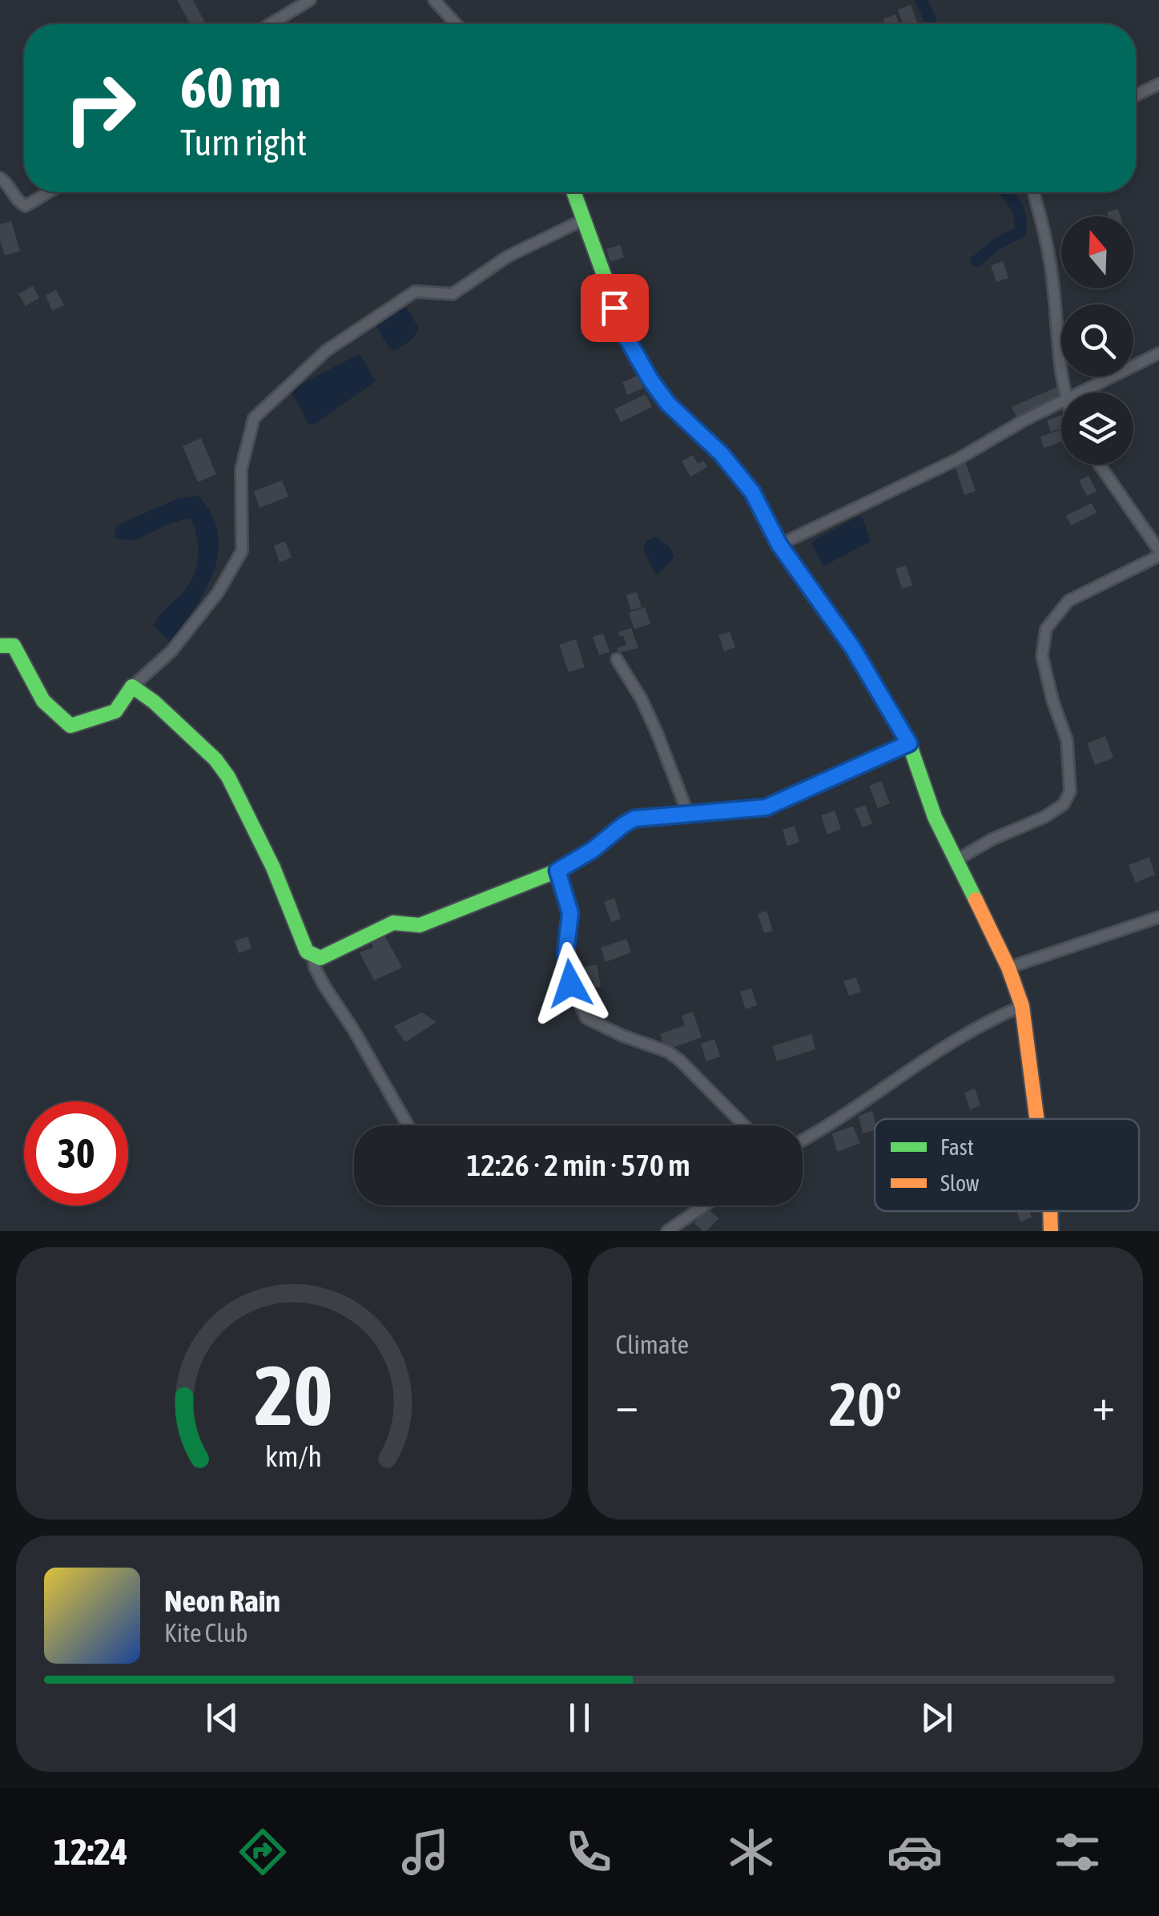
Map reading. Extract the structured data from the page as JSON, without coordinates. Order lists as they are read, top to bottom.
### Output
{
  "legend": ["Fast", "Slow"],
  "north": "top",
  "page": {
    "turn": ["60 m", "Turn right"],
    "limit": "30",
    "trip": "12:26 · 2 min · 570 m",
    "tile": "Climate",
    "heat": ["−", "20°", "+"],
    "song": ["Neon Rain", "Kite Club"],
    "tabs": "12:24",
    "gauge": ["20", "km/h"]
  }
}
